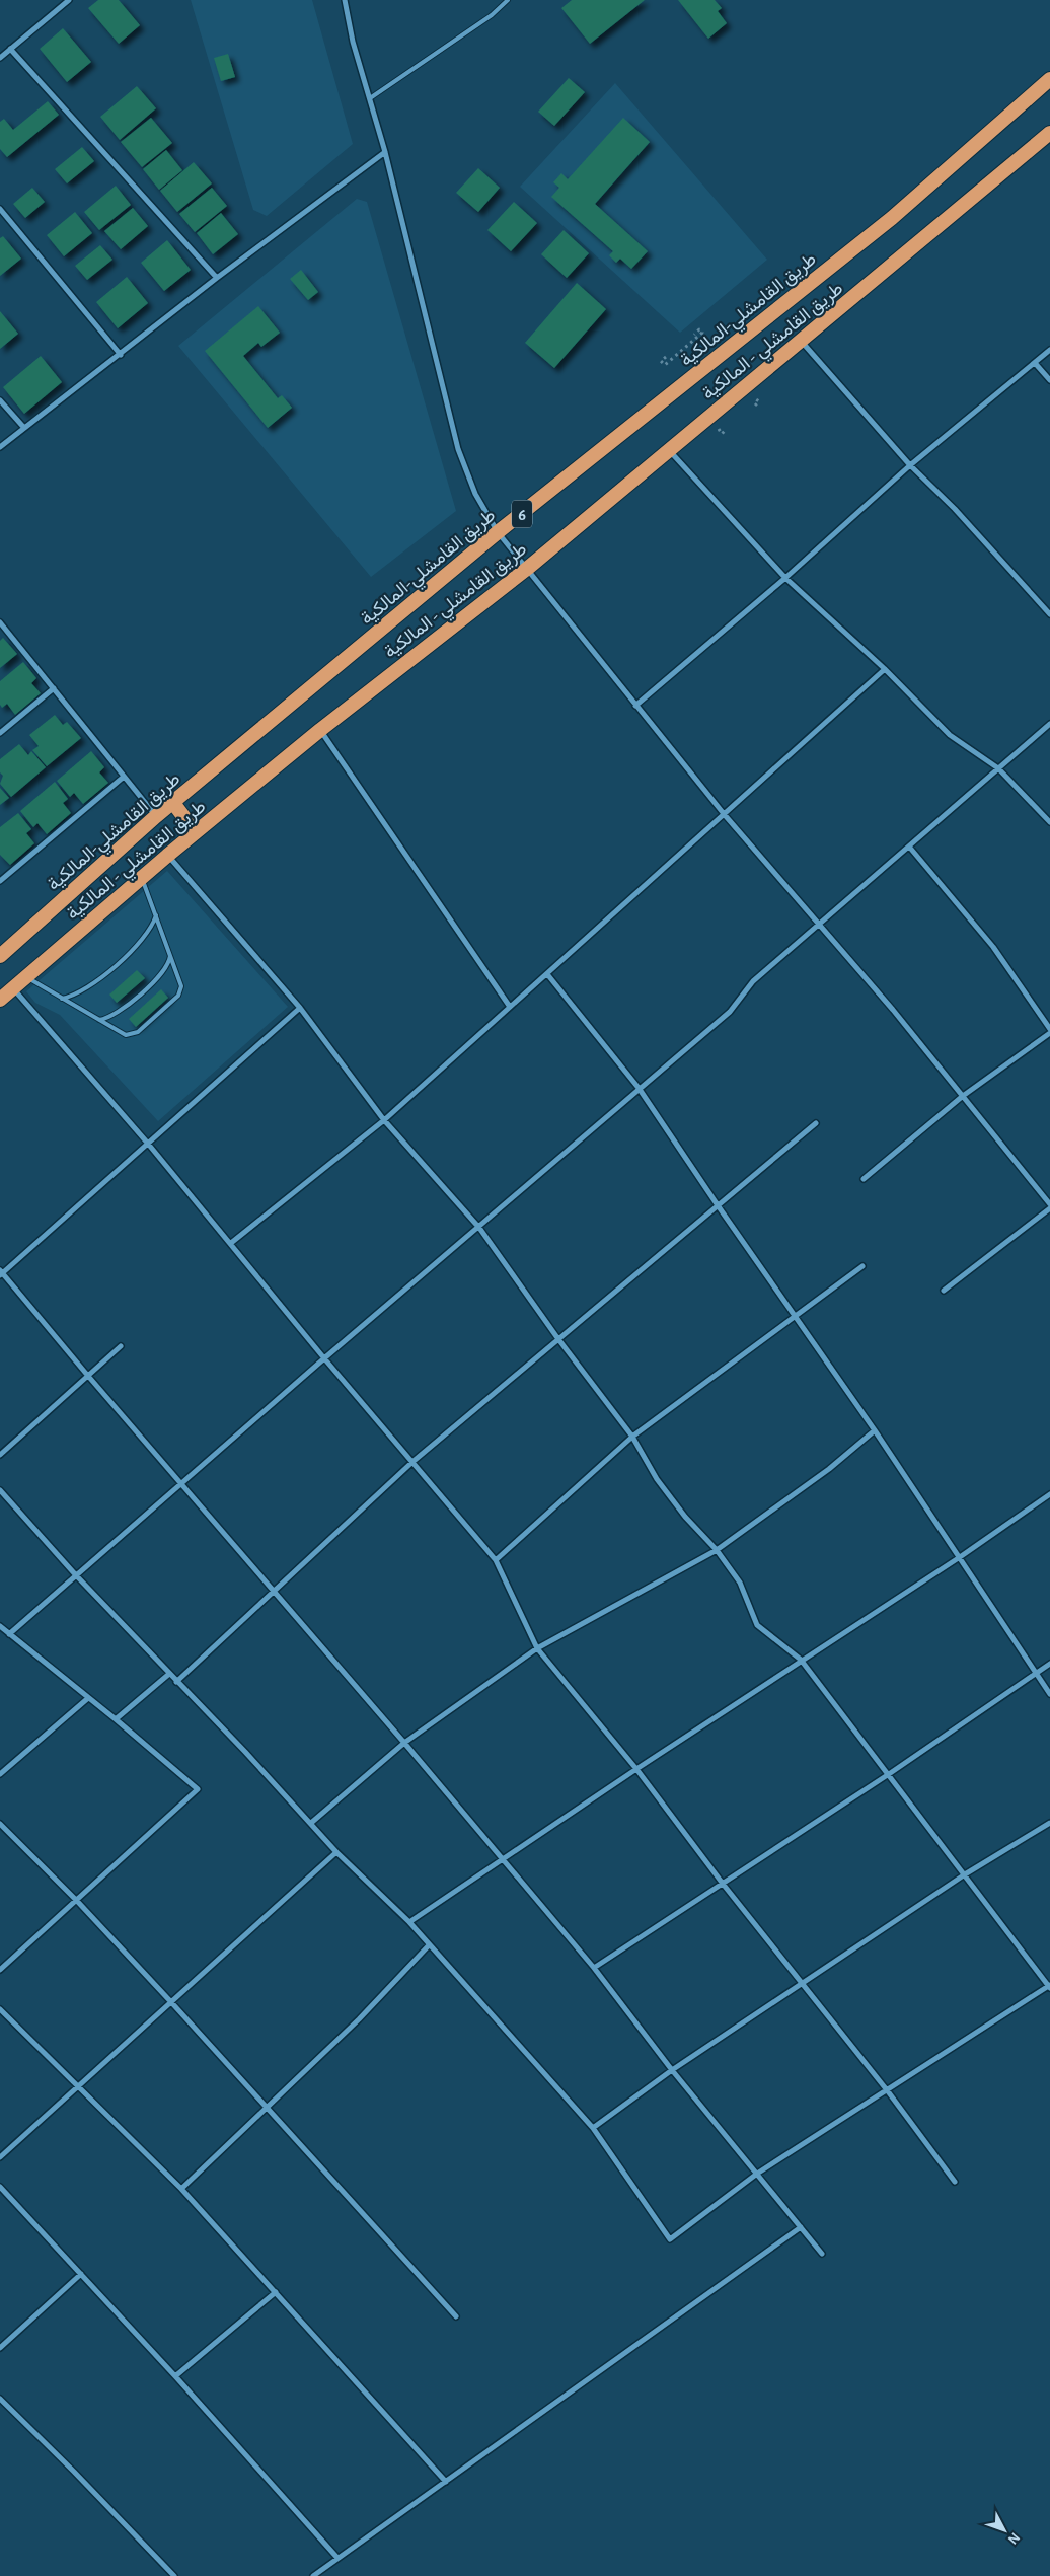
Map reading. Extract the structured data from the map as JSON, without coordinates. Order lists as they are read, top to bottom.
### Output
{
  "streets": {
    "highway": ["طريق القامشلي-المالكية", "طريق القامشلي - المالكية", "6"]
  },
  "north": "bottom right"
}
